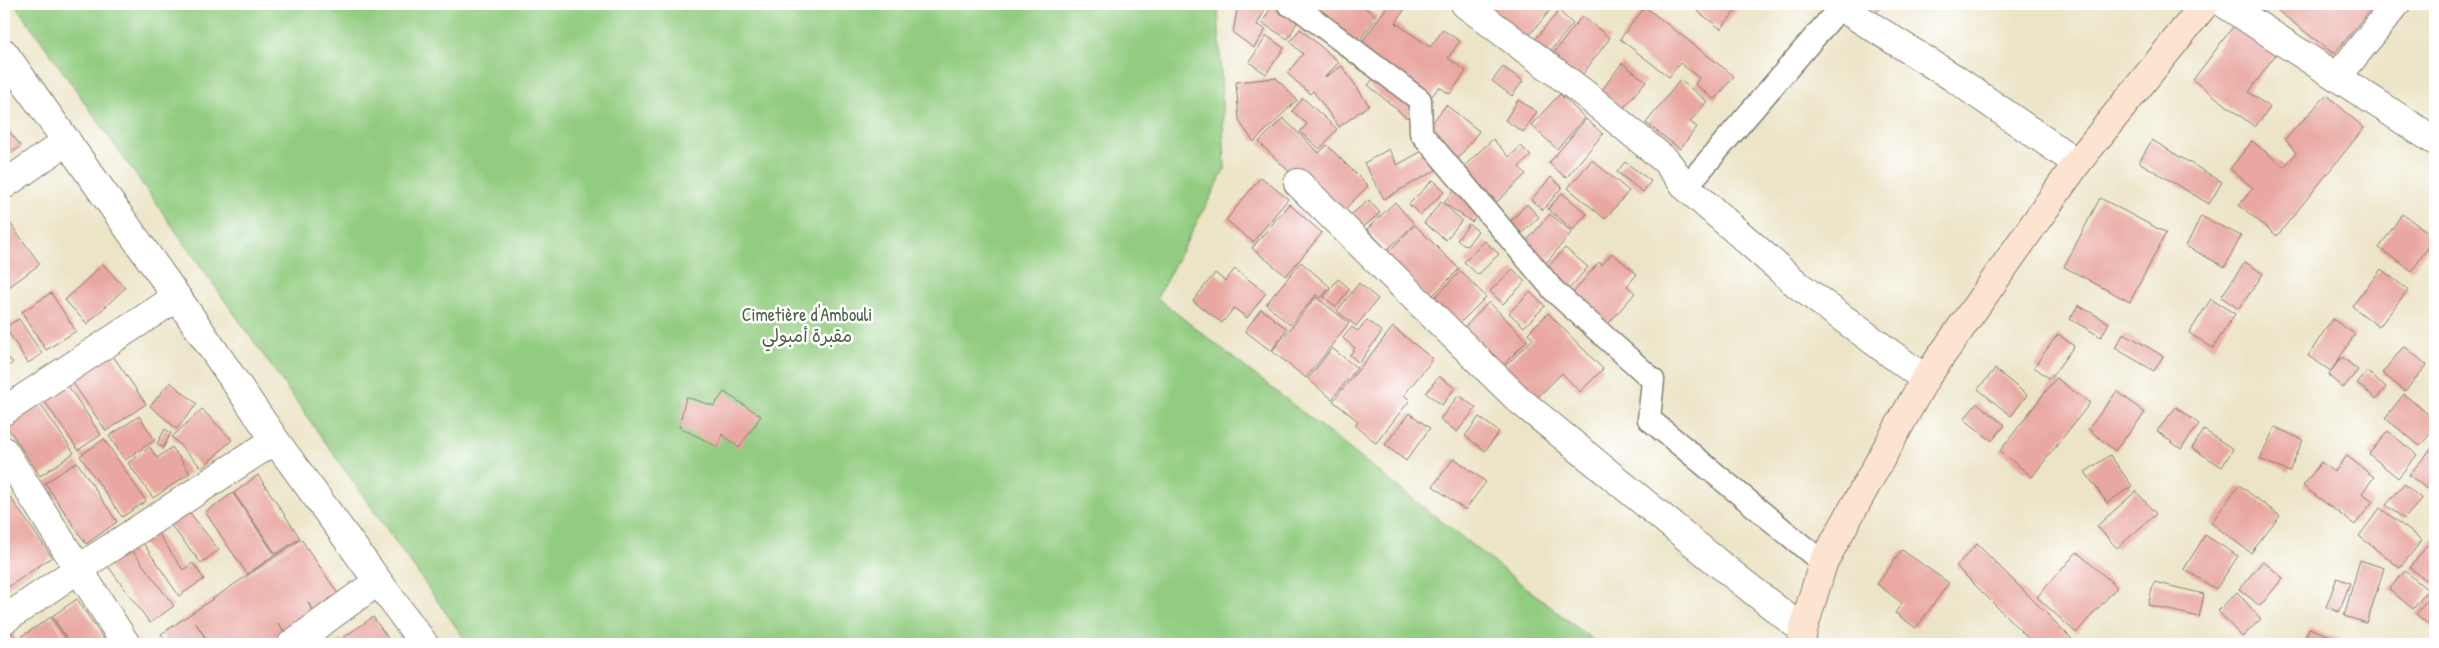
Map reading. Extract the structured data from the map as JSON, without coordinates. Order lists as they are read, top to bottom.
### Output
{
  "parks": ["Cimetière d'Ambouli مقبرة أمبولي"]
}
